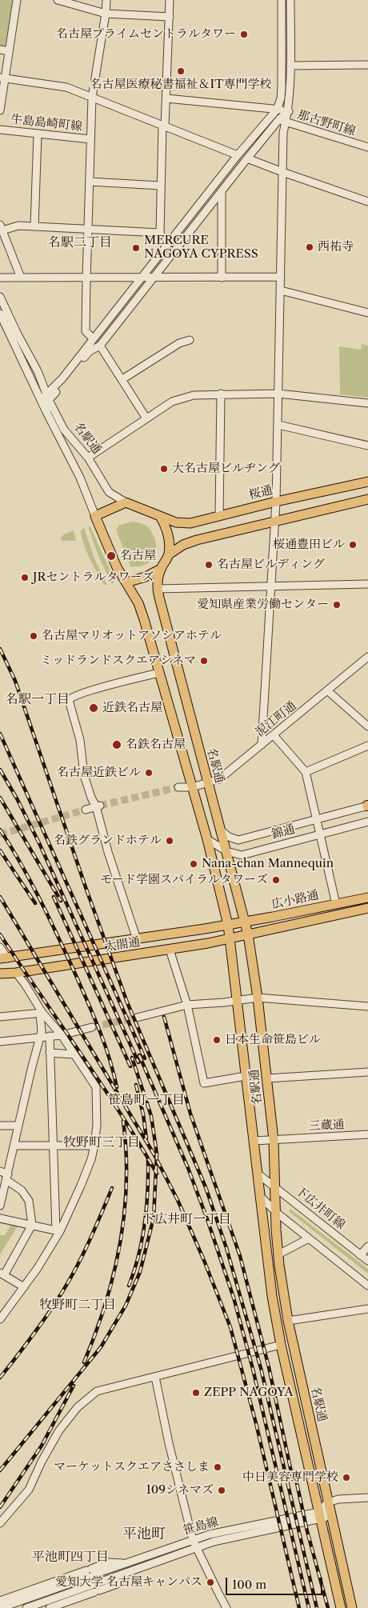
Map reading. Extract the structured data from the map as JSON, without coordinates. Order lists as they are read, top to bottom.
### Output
{
  "streets": {
    "main road": [
      "名駅通",
      "桜通",
      "広小路通",
      "太閤通"
    ],
    "street": [
      "牛島島崎町線",
      "那古野町線",
      "泥江町通",
      "錦通",
      "三蔵通",
      "下広井町線",
      "笹島線"
    ]
  },
  "crossings": [
    ["名駅通", "桜通"],
    ["名駅通", "泥江町通"],
    ["名駅通", "錦通"],
    ["名駅通", "広小路通"],
    ["名駅通", "太閤通"],
    ["名駅通", "三蔵通"],
    ["名駅通", "下広井町線"],
    ["名駅通", "笹島線"],
    ["広小路通", "太閤通"]
  ],
  "districts": [
    "名駅二丁目",
    "名駅一丁目",
    "笹島町一丁目",
    "牧野町三丁目",
    "下広井町一丁目",
    "牧野町二丁目",
    "平池町",
    "平池町四丁目"
  ],
  "places": [
    "名古屋プライムセントラルタワー",
    "名古屋医療秘書福祉＆IT専門学校",
    "西祐寺",
    "MERCURE NAGOYA CYPRESS",
    "大名古屋ビルヂング",
    "桜通豊田ビル",
    "名古屋",
    "名古屋ビルディング",
    "JRセントラルタワーズ",
    "愛知県産業労働センター",
    "名古屋マリオットアソシアホテル",
    "ミッドランドスクエアシネマ",
    "近鉄名古屋",
    "名鉄名古屋",
    "名古屋近鉄ビル",
    "名鉄グランドホテル",
    "Nana-chan Mannequin",
    "モード学園スパイラルタワーズ",
    "日本生命笹島ビル",
    "ZEPP NAGOYA",
    "マーケットスクエアささしま",
    "中日美容専門学校",
    "109シネマズ",
    "愛知大学 名古屋キャンパス"
  ],
  "scale_bar": "100 m"
}
